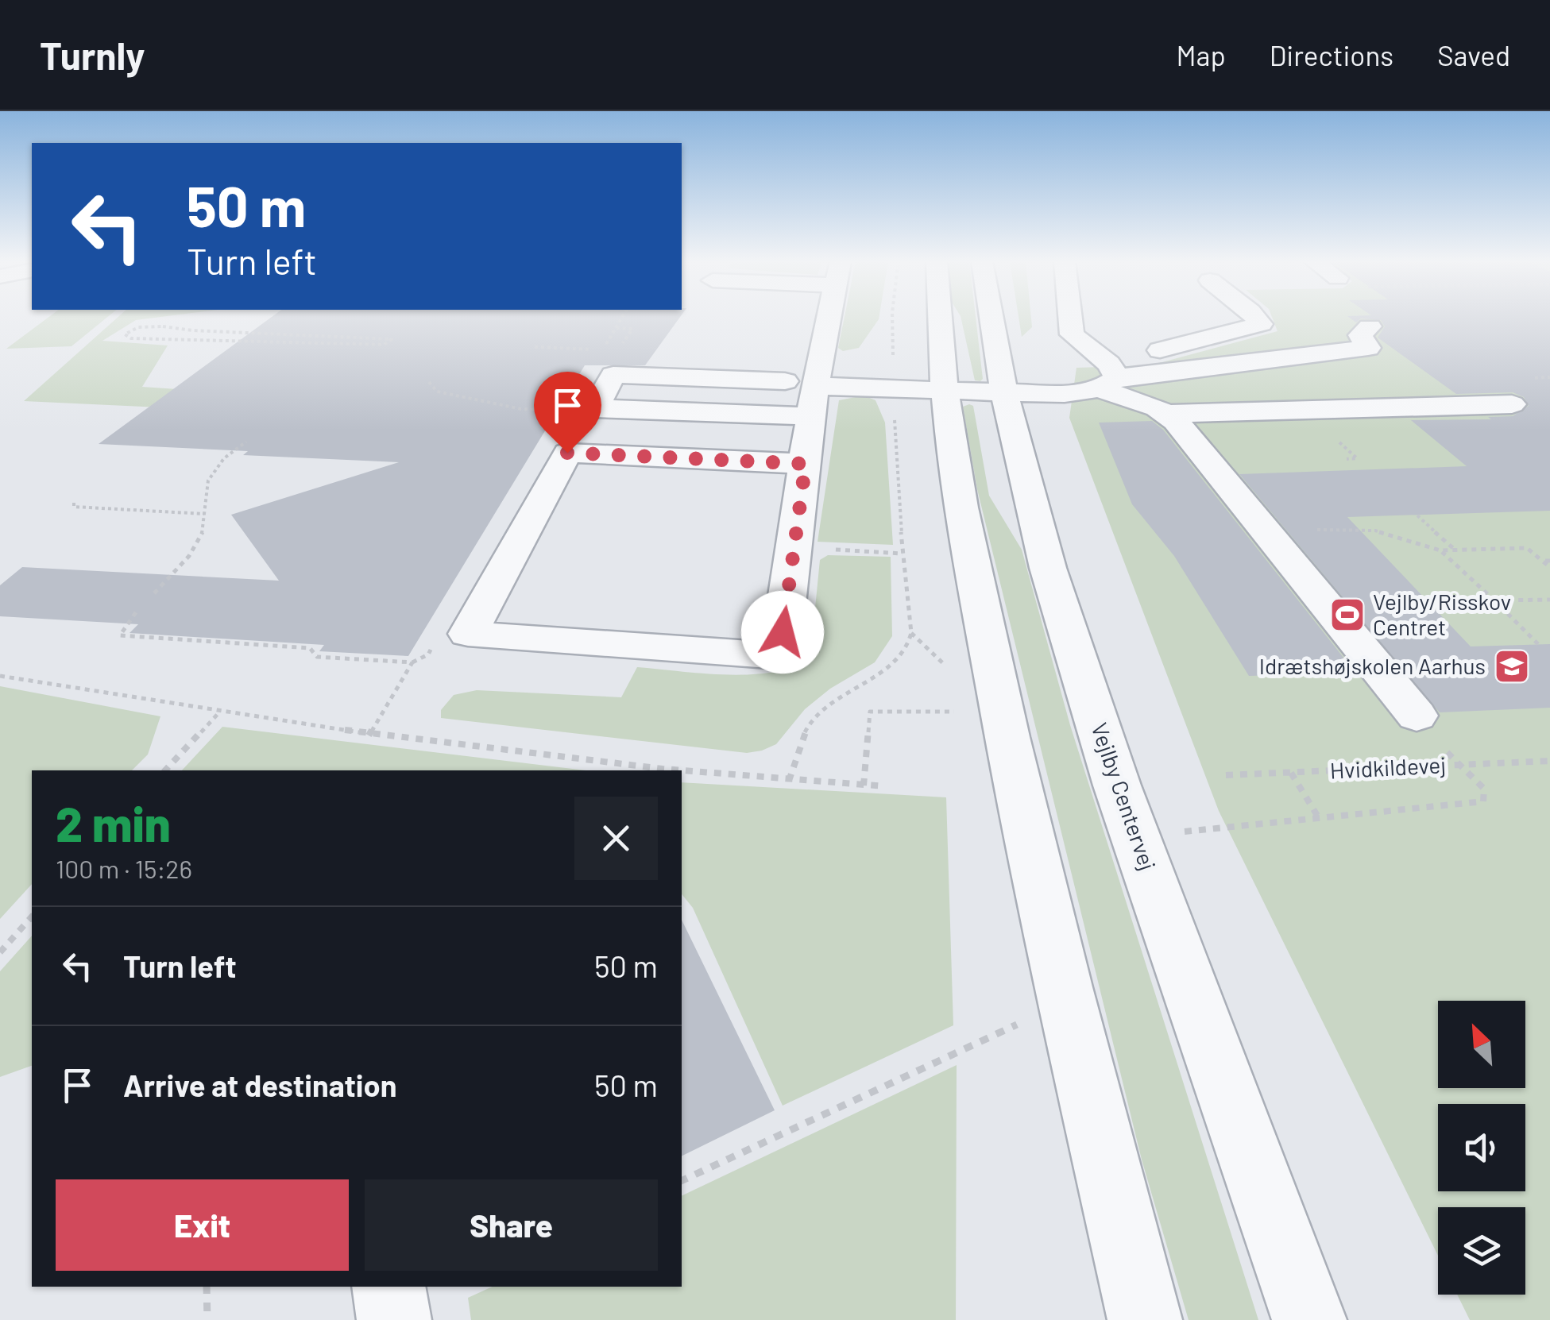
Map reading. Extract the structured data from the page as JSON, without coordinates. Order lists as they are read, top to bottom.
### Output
{
  "streets": {
    "street": ["Vejlby Centervej"],
    "path": ["Hvidkildevej"]
  },
  "places": {
    "sports": ["Vejlby/Risskov Centret"],
    "school or university": ["Idrætshøjskolen Aarhus"]
  },
  "north": "top left",
  "page": {
    "header": "Turnly",
    "nav": ["Map", "Directions", "Saved"],
    "turn": ["50 m", "Turn left"],
    "heading": ["2 min", "100 m · 15:26"],
    "list": [
      {
        "name": "Turn left",
        "value": "50 m"
      },
      {
        "name": "Arrive at destination",
        "value": "50 m"
      }
    ],
    "buttons": ["Exit", "Share"]
  }
}
